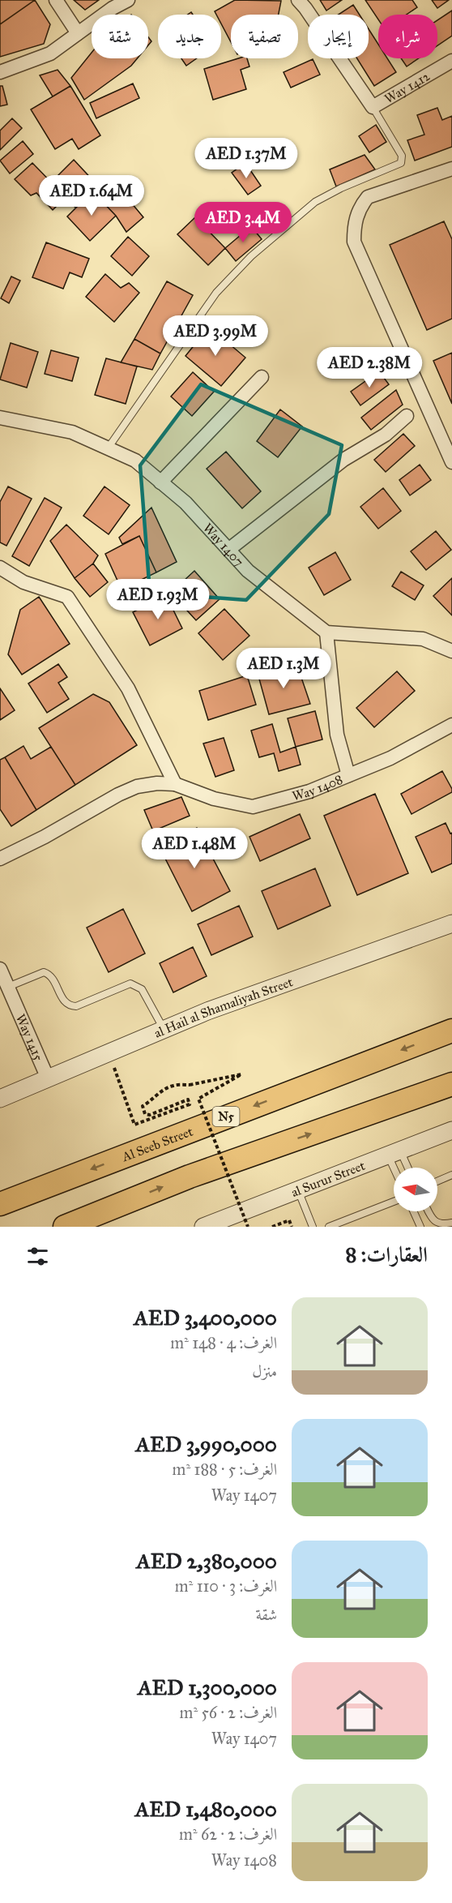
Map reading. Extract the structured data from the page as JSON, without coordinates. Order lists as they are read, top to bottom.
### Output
{
  "streets": {
    "highway": ["N5", "Al Seeb Street"],
    "street": [
      "Way 1412",
      "Way 1407",
      "Way 1408",
      "al Hail al Shamaliyah Street",
      "Way 1415",
      "al Surur Street"
    ]
  },
  "crossings": [
    ["al Hail al Shamaliyah Street", "Way 1415"]
  ],
  "north": "left",
  "page": {
    "chip": [
      "شراء",
      "إيجار",
      "تصفية",
      "جديد",
      "شقة"
    ],
    "price": [
      "AED 1.37M",
      "AED 1.64M",
      "AED 3.4M",
      "AED 3.99M",
      "AED 2.38M",
      "AED 1.93M",
      "AED 1.3M",
      "AED 1.48M"
    ],
    "heading": "العقارات: 8",
    "list": [
      {
        "name": "AED 3,400,000",
        "note": "الغرف: 4 · 148 m² · منزل"
      },
      {
        "name": "AED 3,990,000",
        "note": "الغرف: 5 · 188 m² · Way 1407"
      },
      {
        "name": "AED 2,380,000",
        "note": "الغرف: 3 · 110 m² · شقة"
      },
      {
        "name": "AED 1,300,000",
        "note": "الغرف: 2 · 56 m² · Way 1407"
      },
      {
        "name": "AED 1,480,000",
        "note": "الغرف: 2 · 62 m² · Way 1408"
      }
    ]
  }
}
